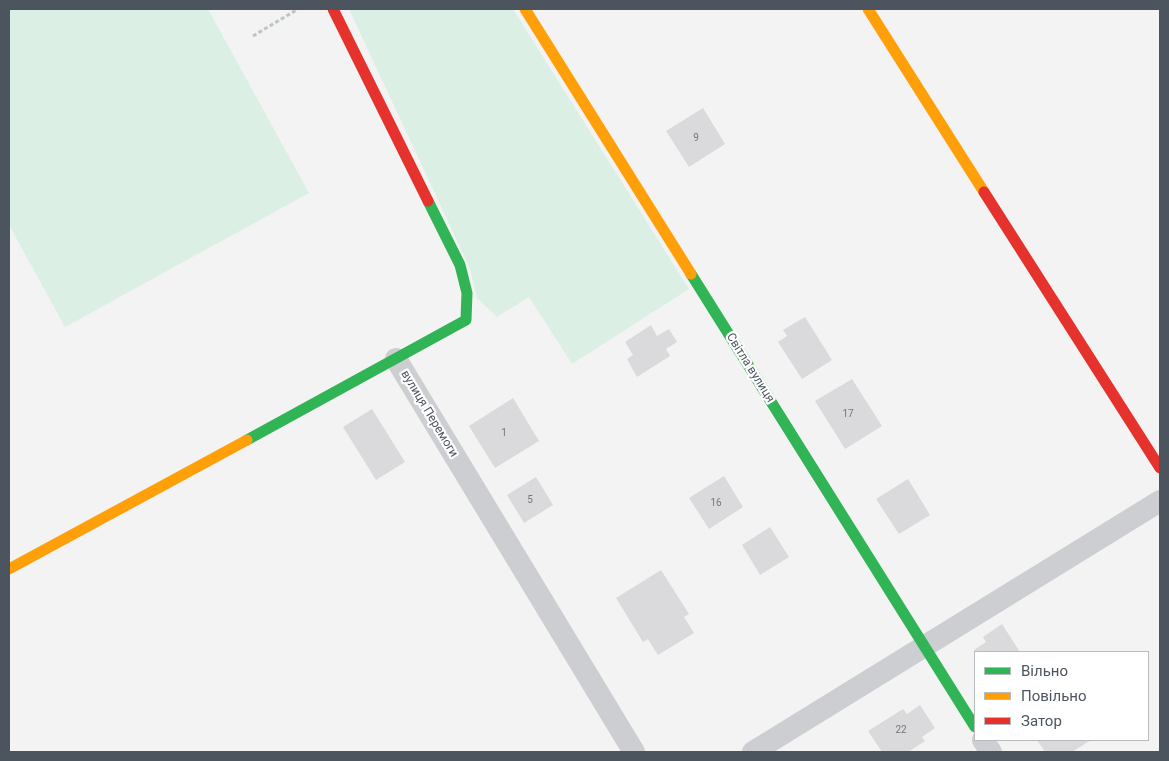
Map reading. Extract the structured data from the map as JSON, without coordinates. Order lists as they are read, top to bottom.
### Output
{
  "streets": {
    "street": ["Світла вулиця", "вулиця Перемоги"]
  },
  "house_numbers": [
    "9",
    "17",
    "1",
    "5",
    "16",
    "22"
  ],
  "legend": ["Вільно", "Повільно", "Затор"]
}
